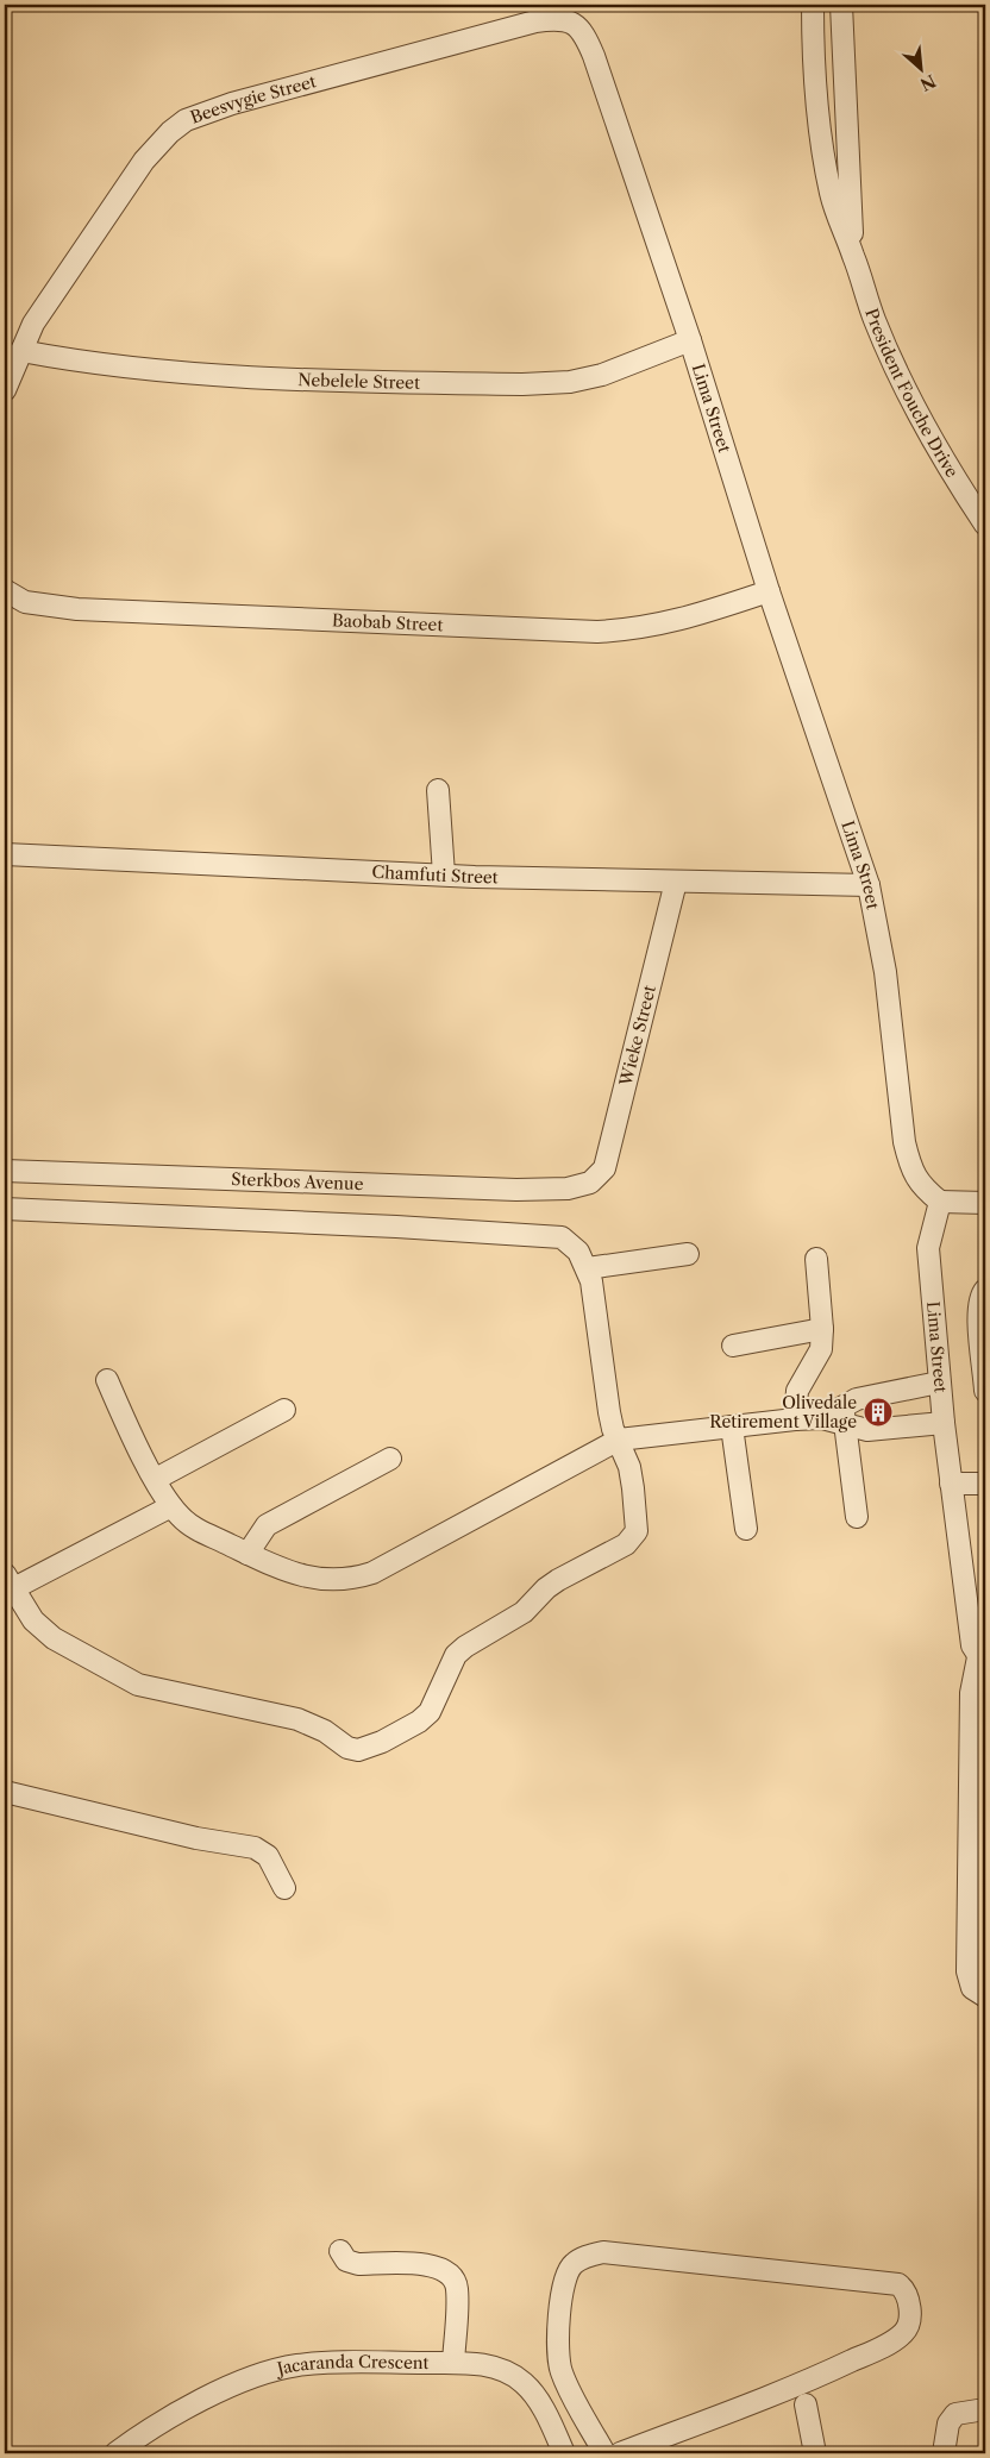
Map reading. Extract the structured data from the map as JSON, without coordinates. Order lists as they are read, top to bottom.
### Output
{
  "streets": {
    "street": [
      "Beesvygie Street",
      "Nebelele Street",
      "President Fouche Drive",
      "Lima Street",
      "Baobab Street",
      "Chamfuti Street",
      "Wieke Street",
      "Sterkbos Avenue",
      "Jacaranda Crescent"
    ]
  },
  "crossings": [
    ["Beesvygie Street", "Nebelele Street"],
    ["Beesvygie Street", "Lima Street"],
    ["Nebelele Street", "Lima Street"],
    ["Lima Street", "Baobab Street"],
    ["Lima Street", "Chamfuti Street"],
    ["Chamfuti Street", "Wieke Street"],
    ["Wieke Street", "Sterkbos Avenue"]
  ],
  "places": {
    "building": ["Olivedale Retirement Village"]
  },
  "north": "bottom right"
}
